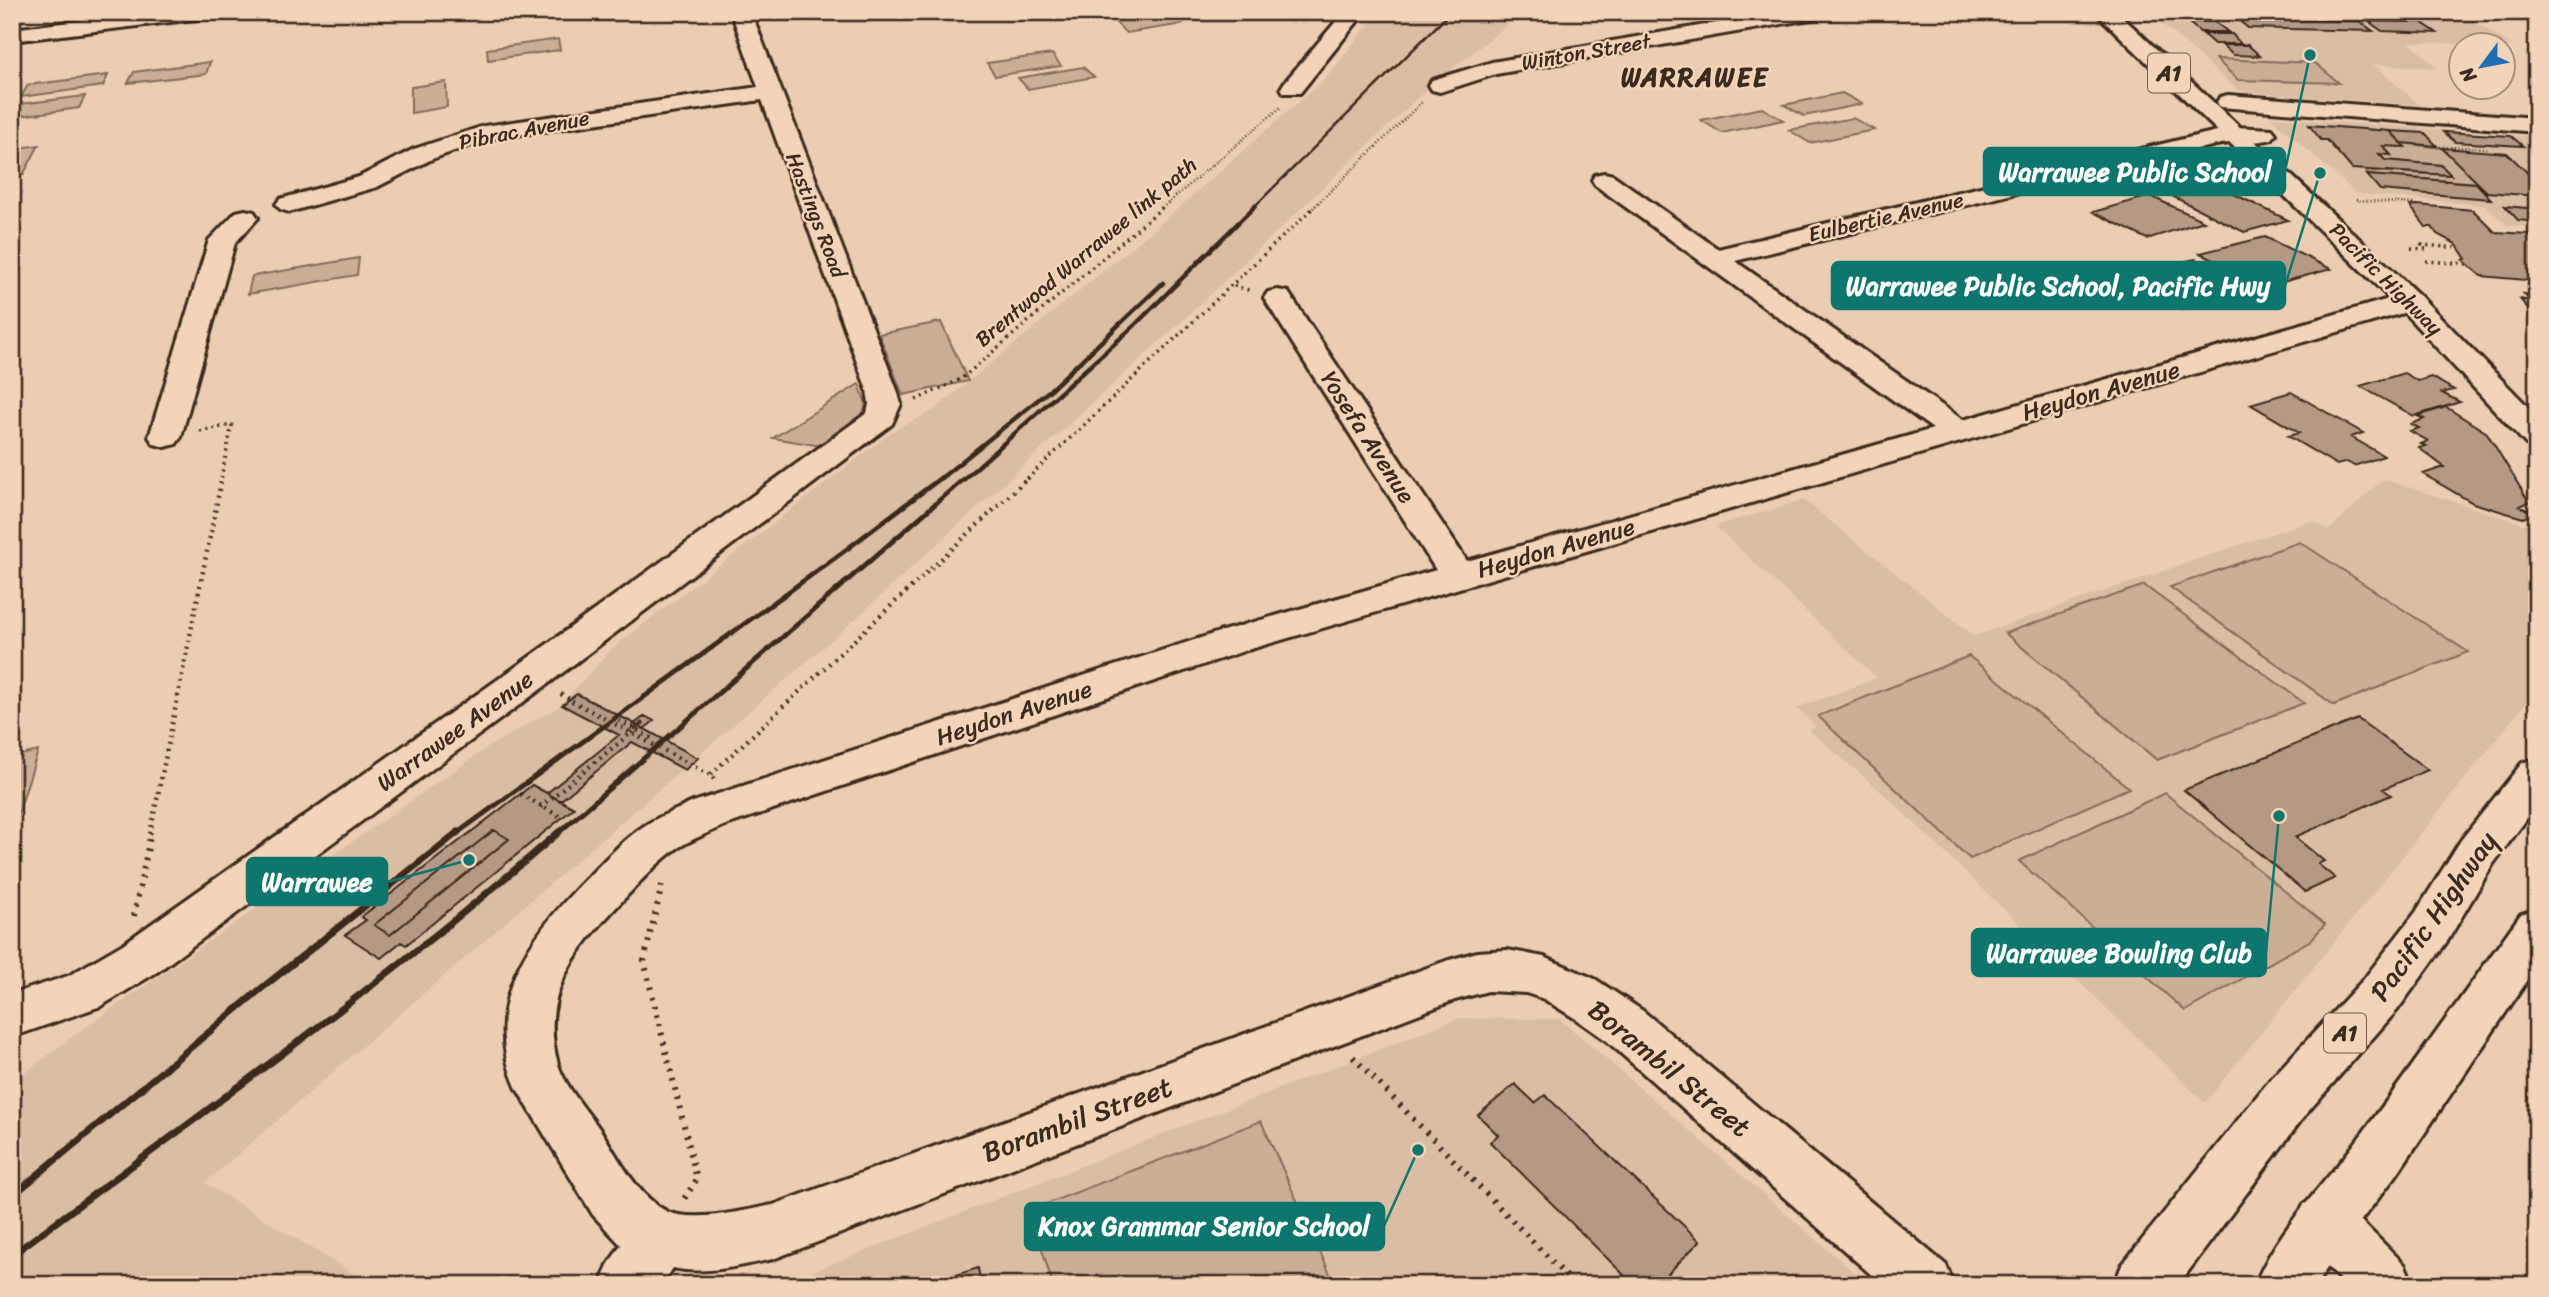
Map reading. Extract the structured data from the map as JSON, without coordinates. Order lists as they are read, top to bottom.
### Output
{
  "streets": {
    "main road": [
      "Winton Street",
      "A1",
      "Pibrac Avenue",
      "Hastings Road",
      "Eulbertie Avenue",
      "Pacific Highway",
      "Heydon Avenue",
      "Yosefa Avenue",
      "Warrawee Avenue",
      "Borambil Street"
    ],
    "path": ["Brentwood Warrawee link path"]
  },
  "crossings": [
    ["Pibrac Avenue", "Hastings Road"],
    ["Hastings Road", "Brentwood Warrawee link path"],
    ["Hastings Road", "Warrawee Avenue"],
    ["Eulbertie Avenue", "Pacific Highway"],
    ["Brentwood Warrawee link path", "Warrawee Avenue"],
    ["Pacific Highway", "Heydon Avenue"],
    ["Heydon Avenue", "Yosefa Avenue"],
    ["Heydon Avenue", "Borambil Street"]
  ],
  "districts": ["WARRAWEE"],
  "places": [
    "Warrawee Public School",
    "Warrawee Public School, Pacific Hwy",
    "Warrawee Bowling Club",
    "Warrawee",
    "Knox Grammar Senior School"
  ],
  "north": "bottom left"
}
